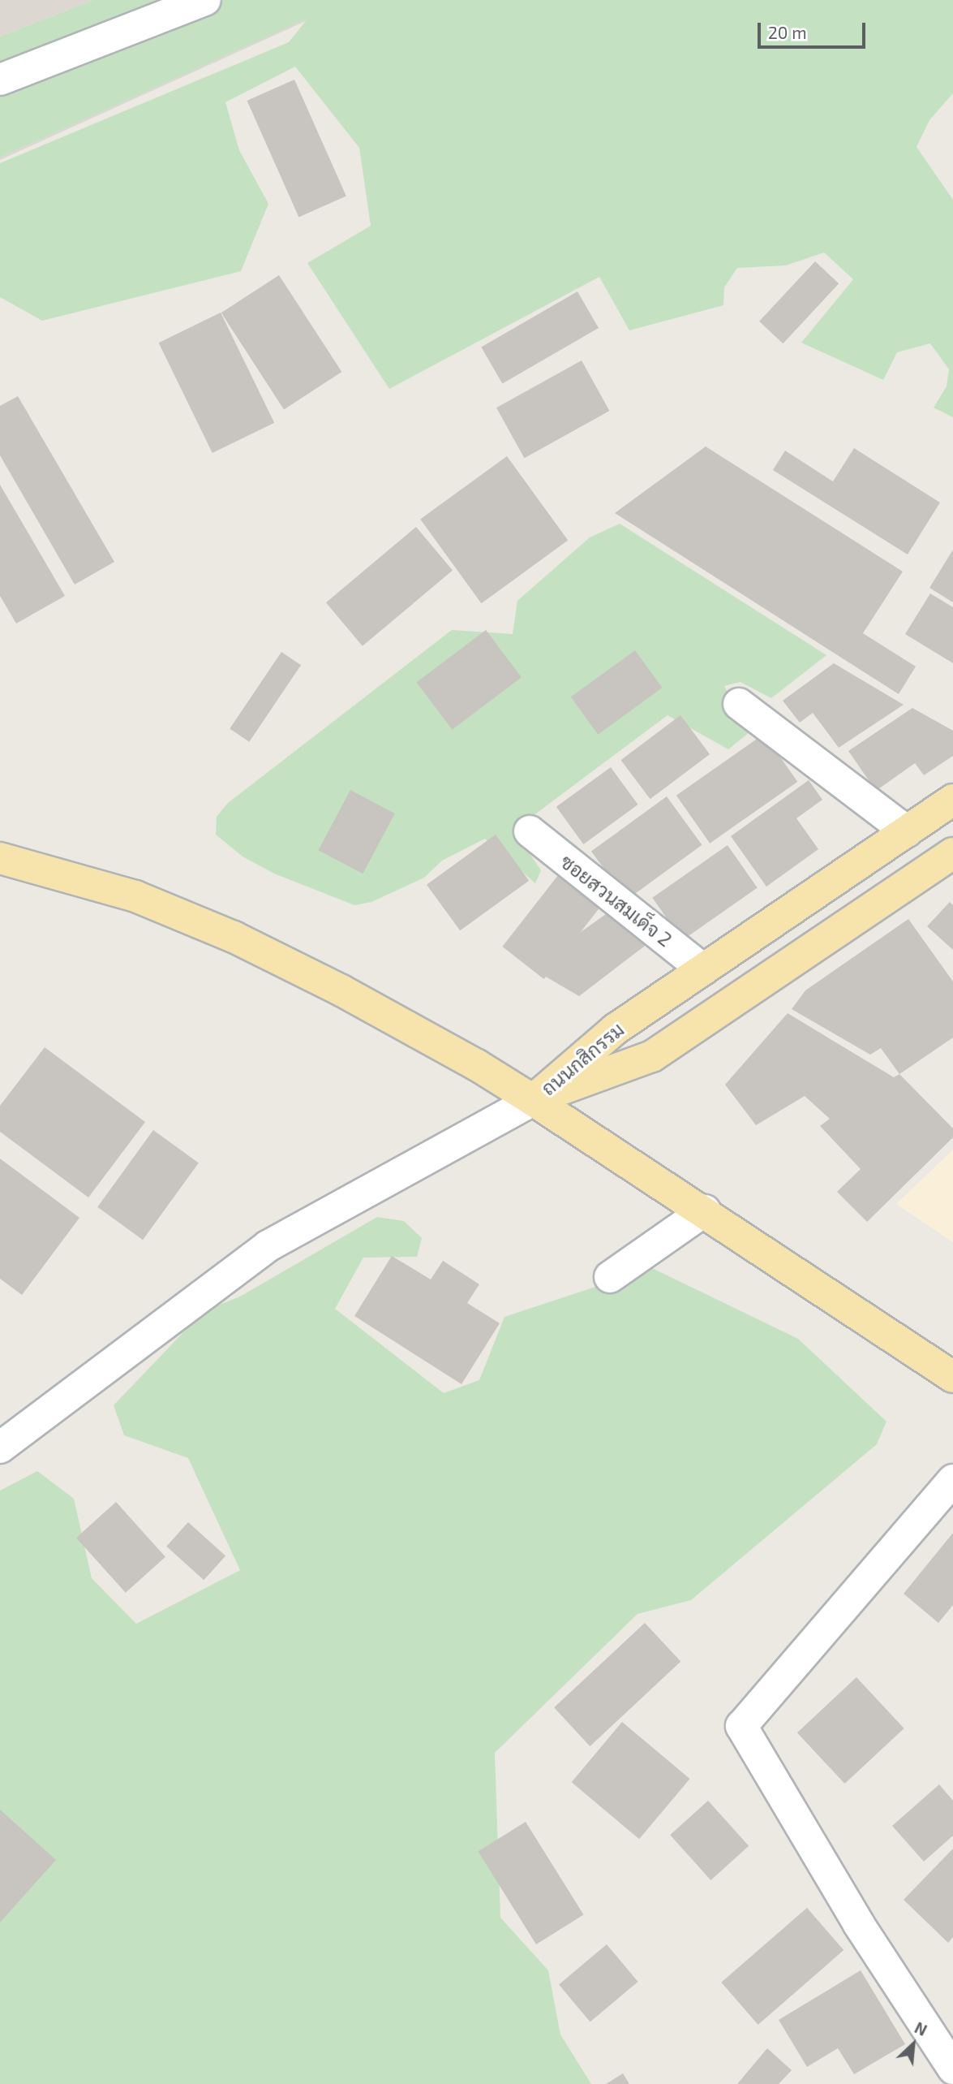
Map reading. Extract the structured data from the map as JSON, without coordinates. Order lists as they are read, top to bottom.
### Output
{
  "streets": {
    "main road": ["ถนนกสิกรรม"],
    "street": ["ซอยสวนสมเด็จ 2"]
  },
  "crossings": [
    ["ซอยสวนสมเด็จ 2", "ถนนกสิกรรม"]
  ],
  "scale_bar": "20 m",
  "north": "top right"
}
